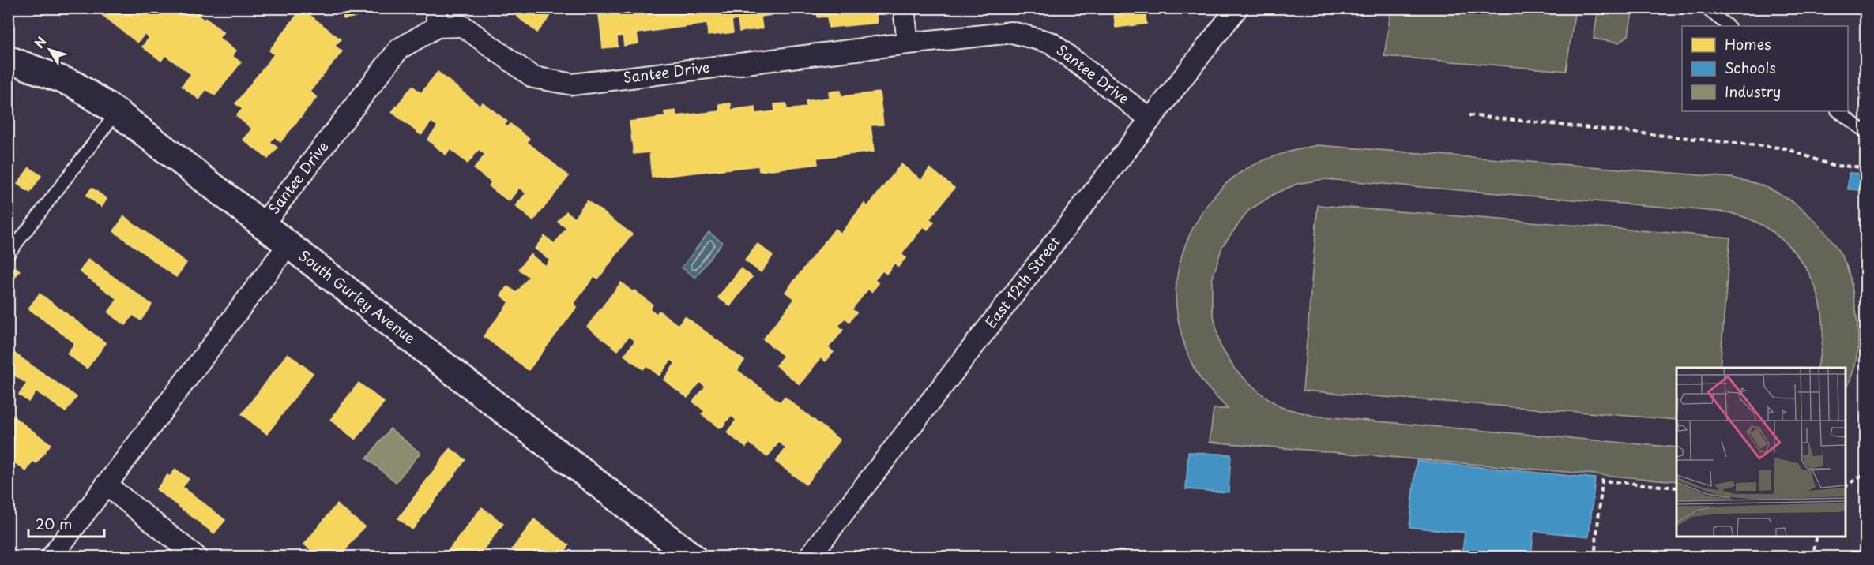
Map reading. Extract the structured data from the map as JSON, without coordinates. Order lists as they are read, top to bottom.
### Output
{
  "streets": {
    "street": ["Santee Drive", "East 12th Street", "South Gurley Avenue"]
  },
  "crossings": [
    ["Santee Drive", "East 12th Street"],
    ["Santee Drive", "South Gurley Avenue"]
  ],
  "legend": ["Homes", "Schools", "Industry"],
  "scale_bar": "20 m",
  "north": "top left"
}
